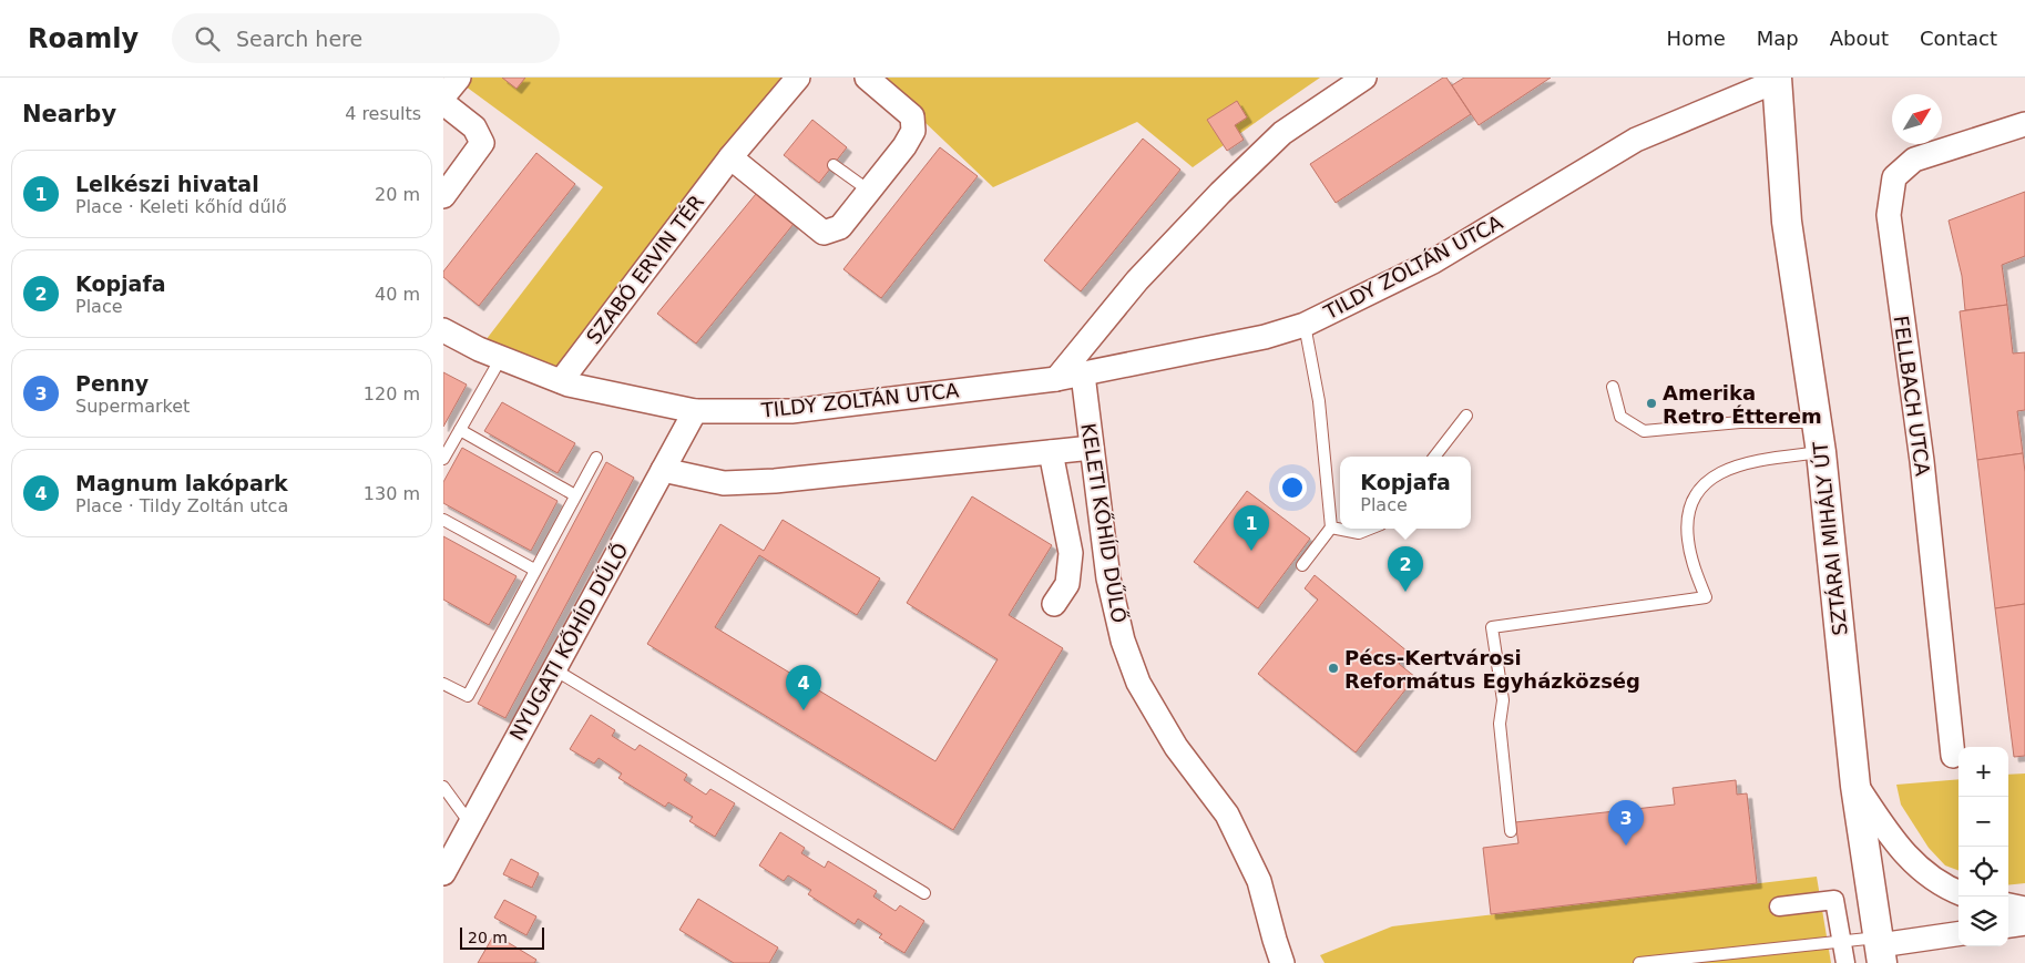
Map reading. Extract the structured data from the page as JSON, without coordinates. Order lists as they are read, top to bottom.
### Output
{
  "streets": {
    "street": [
      "TILDY ZOLTÁN UTCA",
      "SZABÓ ERVIN TÉR",
      "FELLBACH UTCA",
      "KELETI KŐHÍD DŰLŐ",
      "SZTÁRAI MIHÁLY ÚT",
      "NYUGATI KŐHÍD DŰLŐ"
    ]
  },
  "crossings": [
    ["TILDY ZOLTÁN UTCA", "SZABÓ ERVIN TÉR"],
    ["TILDY ZOLTÁN UTCA", "KELETI KŐHÍD DŰLŐ"],
    ["TILDY ZOLTÁN UTCA", "SZTÁRAI MIHÁLY ÚT"],
    ["TILDY ZOLTÁN UTCA", "NYUGATI KŐHÍD DŰLŐ"]
  ],
  "places": ["Amerika Retro Étterem", "Pécs-Kertvárosi Református Egyházközség"],
  "scale_bar": "20 m",
  "north": "top right",
  "page": {
    "header": "Roamly",
    "search": "Search here",
    "nav": [
      "Home",
      "Map",
      "About",
      "Contact"
    ],
    "heading": ["Nearby", "4 results"],
    "list": [
      {
        "mark": "1",
        "name": "Lelkészi hivatal",
        "note": "Place · Keleti kőhíd dűlő",
        "value": "20 m"
      },
      {
        "mark": "2",
        "name": "Kopjafa",
        "note": "Place",
        "value": "40 m"
      },
      {
        "mark": "3",
        "name": "Penny",
        "note": "Supermarket",
        "value": "120 m"
      },
      {
        "mark": "4",
        "name": "Magnum lakópark",
        "note": "Place · Tildy Zoltán utca",
        "value": "130 m"
      }
    ],
    "popup": ["Kopjafa", "Place"],
    "pins": [
      "1",
      "2",
      "4",
      "3"
    ],
    "map_buttons": ["+", "−"],
    "scale": "20 m"
  }
}
